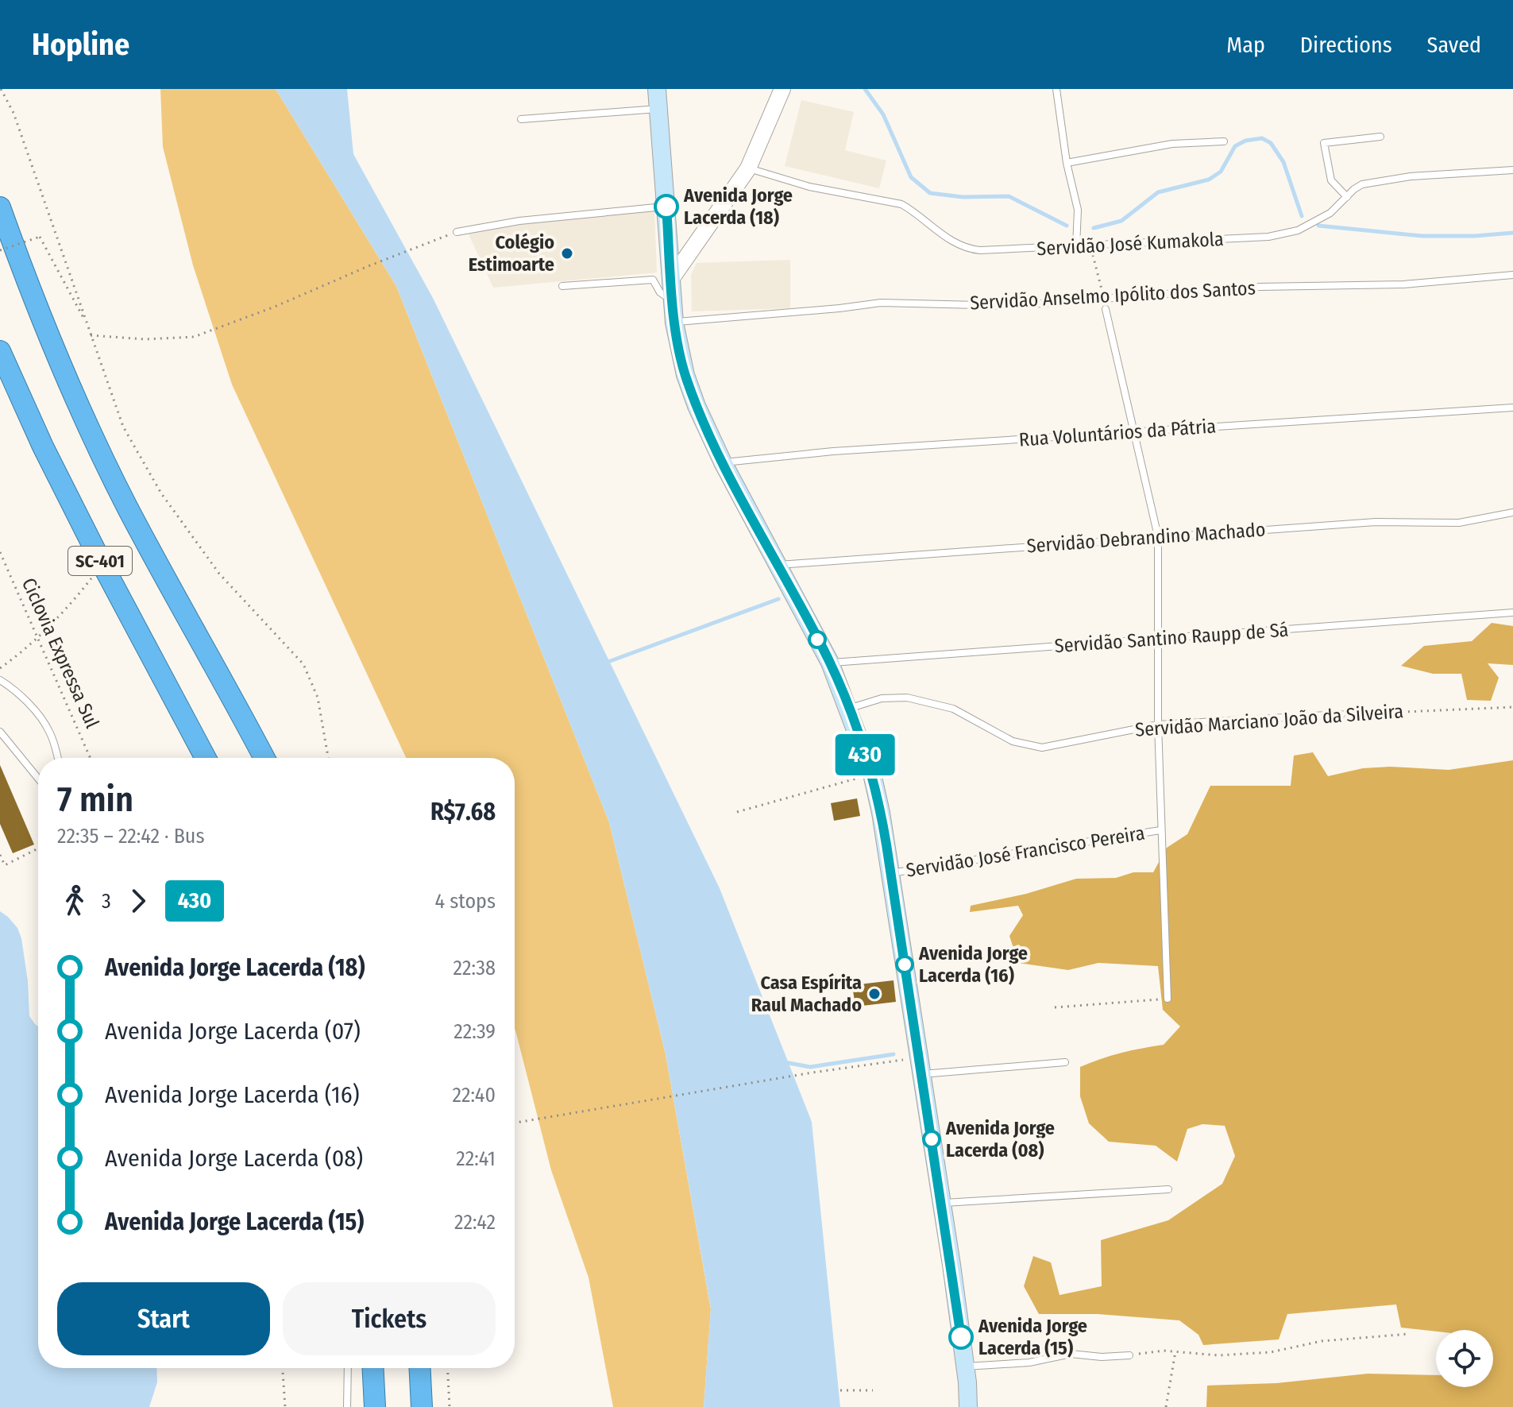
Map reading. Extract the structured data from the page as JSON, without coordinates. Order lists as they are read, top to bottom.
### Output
{
  "streets": {
    "highway": ["SC-401"],
    "lane": [
      "Servidão José Kumakola",
      "Servidão Anselmo Ipólito dos Santos",
      "Rua Voluntários da Pátria",
      "Servidão Debrandino Machado",
      "Servidão Santino Raupp de Sá",
      "Servidão Marciano João da Silveira",
      "Servidão José Francisco Pereira"
    ],
    "path": ["Ciclovia Expressa Sul"]
  },
  "places": [
    "Avenida Jorge Lacerda (18)",
    "Colégio Estimoarte",
    "Avenida Jorge Lacerda (16)",
    "Casa Espírita Raul Machado",
    "Avenida Jorge Lacerda (08)",
    "Avenida Jorge Lacerda (15)"
  ],
  "lines": ["bus line 430"],
  "page": {
    "header": "Hopline",
    "nav": ["Map", "Directions", "Saved"],
    "on_map": "430",
    "heading": ["7 min", "22:35 – 22:42 · Bus", "R$7.68"],
    "legs": ["3", "430", "4 stops"],
    "list": [
      {
        "name": "Avenida Jorge Lacerda (18)",
        "value": "22:38"
      },
      {
        "name": "Avenida Jorge Lacerda (07)",
        "value": "22:39"
      },
      {
        "name": "Avenida Jorge Lacerda (16)",
        "value": "22:40"
      },
      {
        "name": "Avenida Jorge Lacerda (08)",
        "value": "22:41"
      },
      {
        "name": "Avenida Jorge Lacerda (15)",
        "value": "22:42"
      }
    ],
    "buttons": ["Start", "Tickets"]
  }
}
